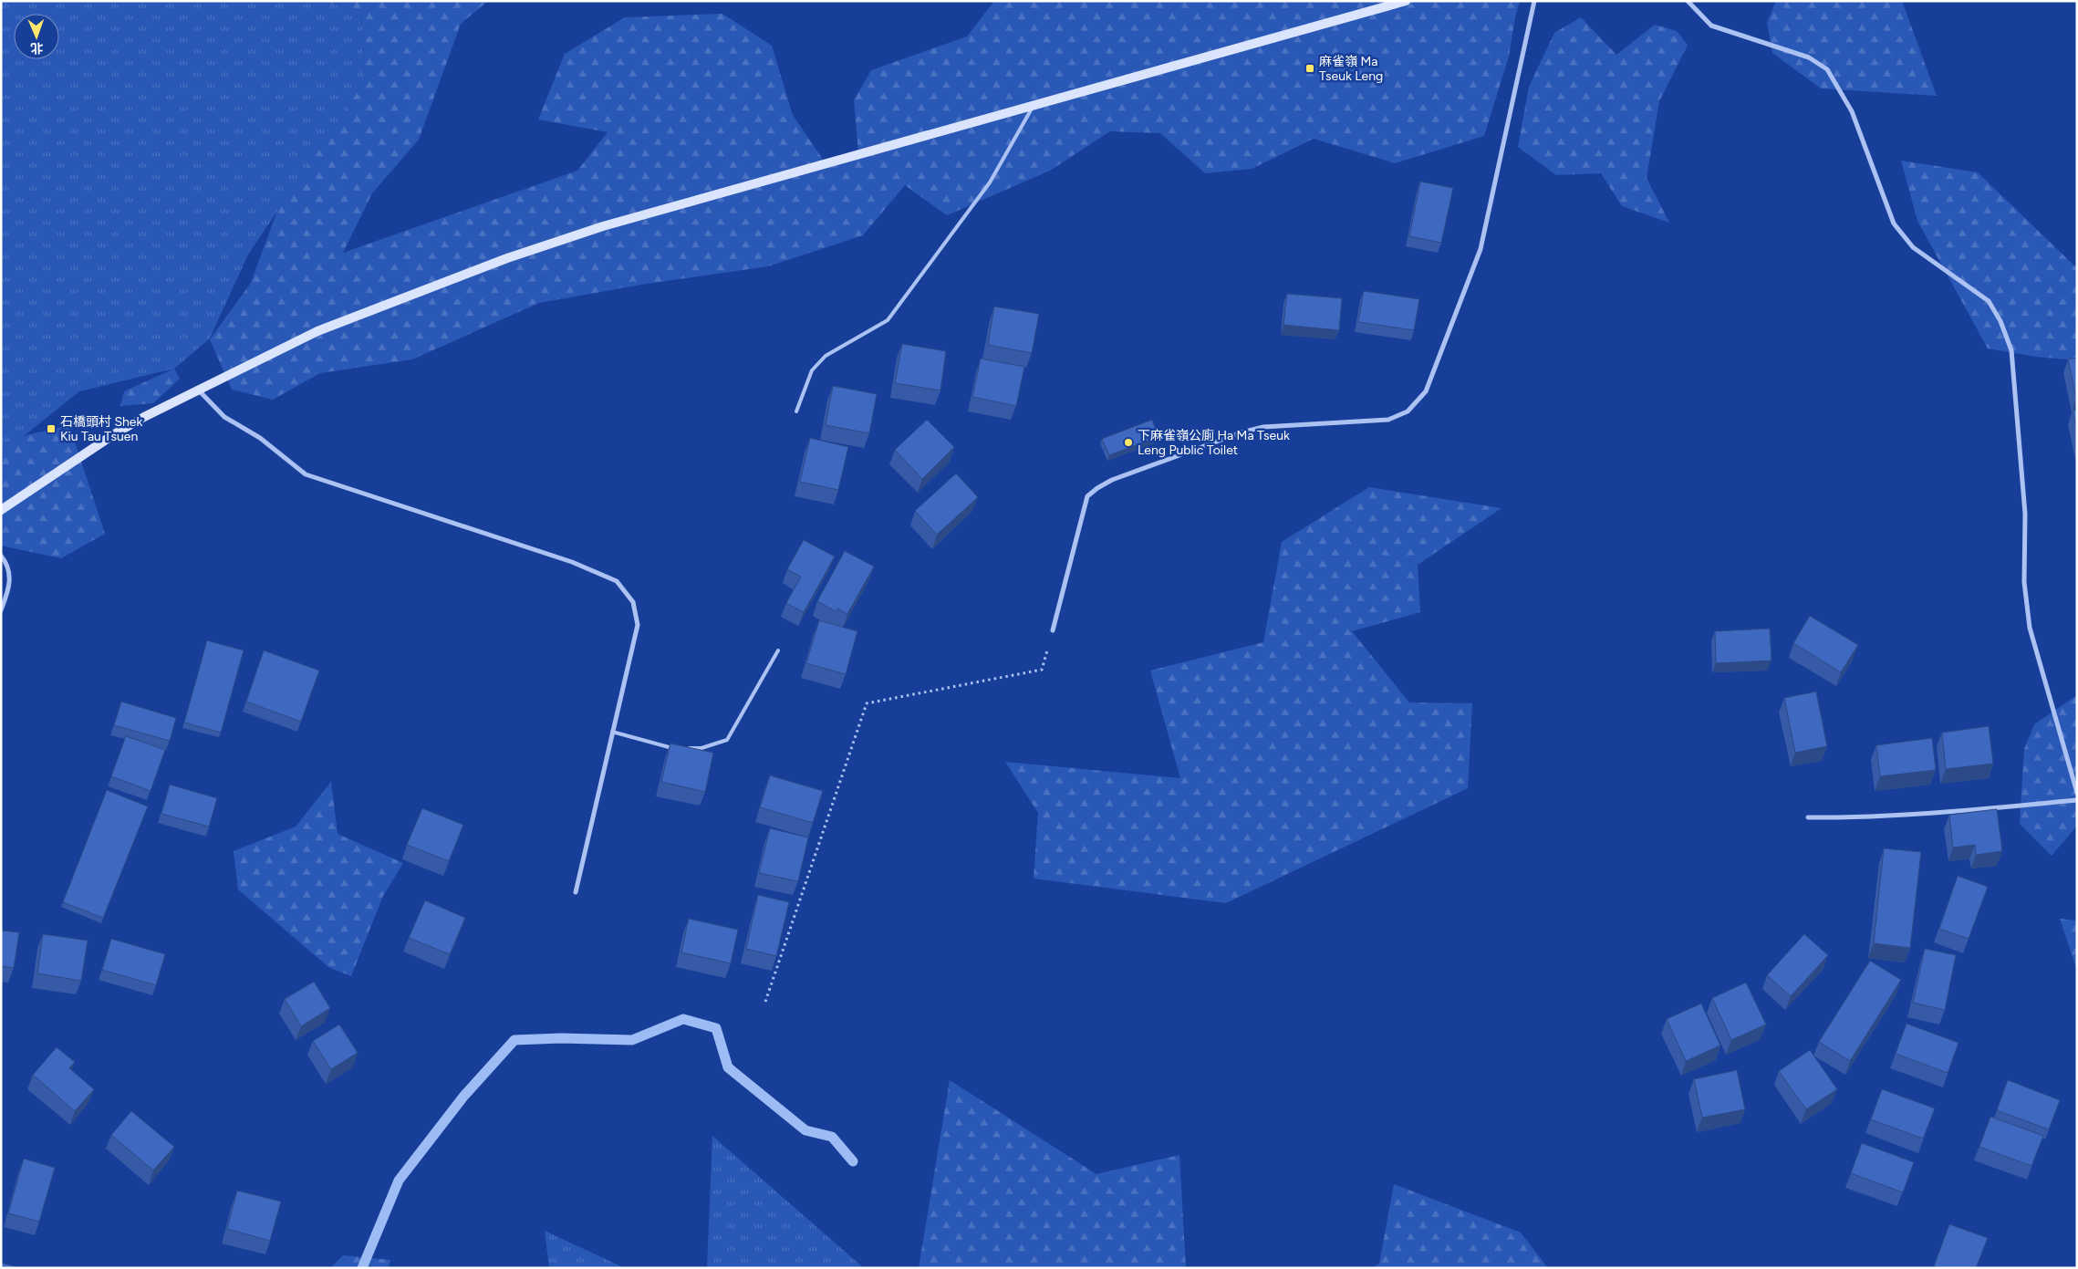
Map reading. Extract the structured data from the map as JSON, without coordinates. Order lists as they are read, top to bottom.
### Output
{
  "places": {
    "transit": ["麻雀嶺 Ma Tseuk Leng", "石橋頭村 Shek Kiu Tau Tsuen"],
    "other": ["下麻雀嶺公廁 Ha Ma Tseuk Leng Public Toilet"]
  },
  "north": "bottom"
}
